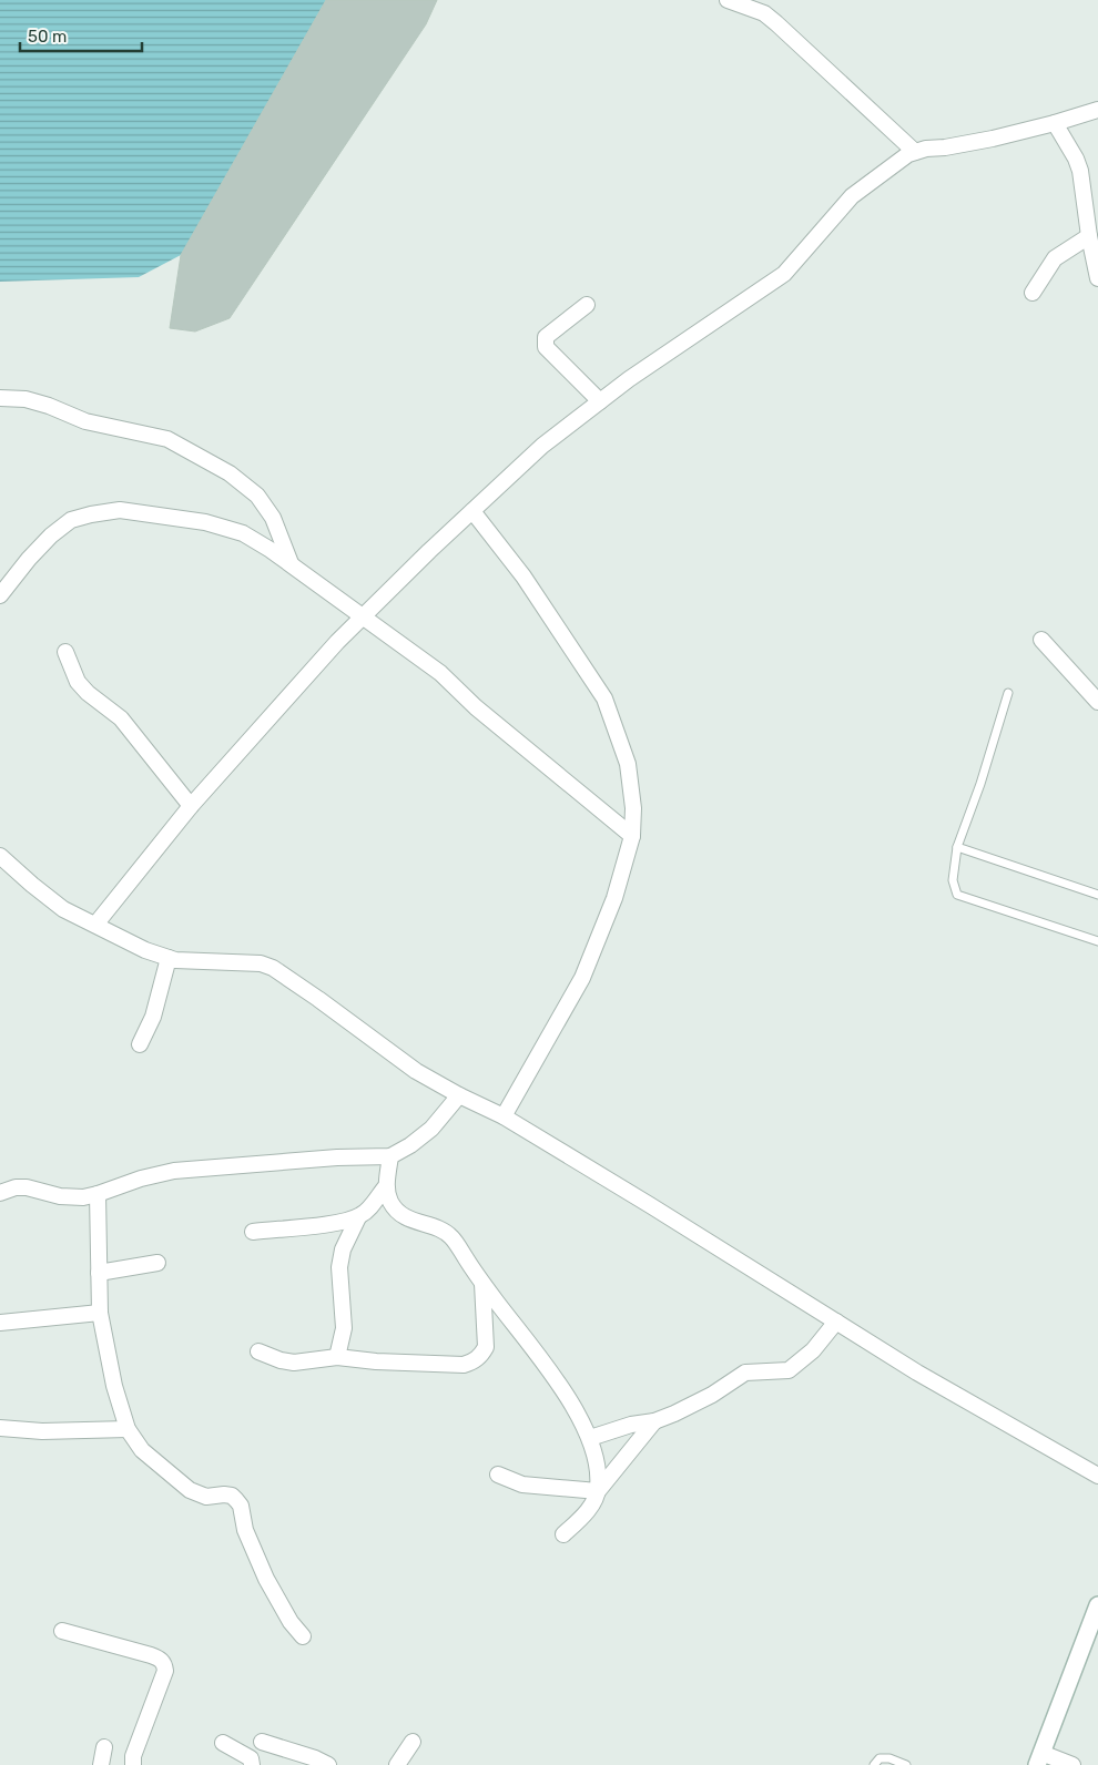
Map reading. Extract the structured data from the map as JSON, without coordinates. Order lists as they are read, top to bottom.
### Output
{
  "scale_bar": "50 m"
}
